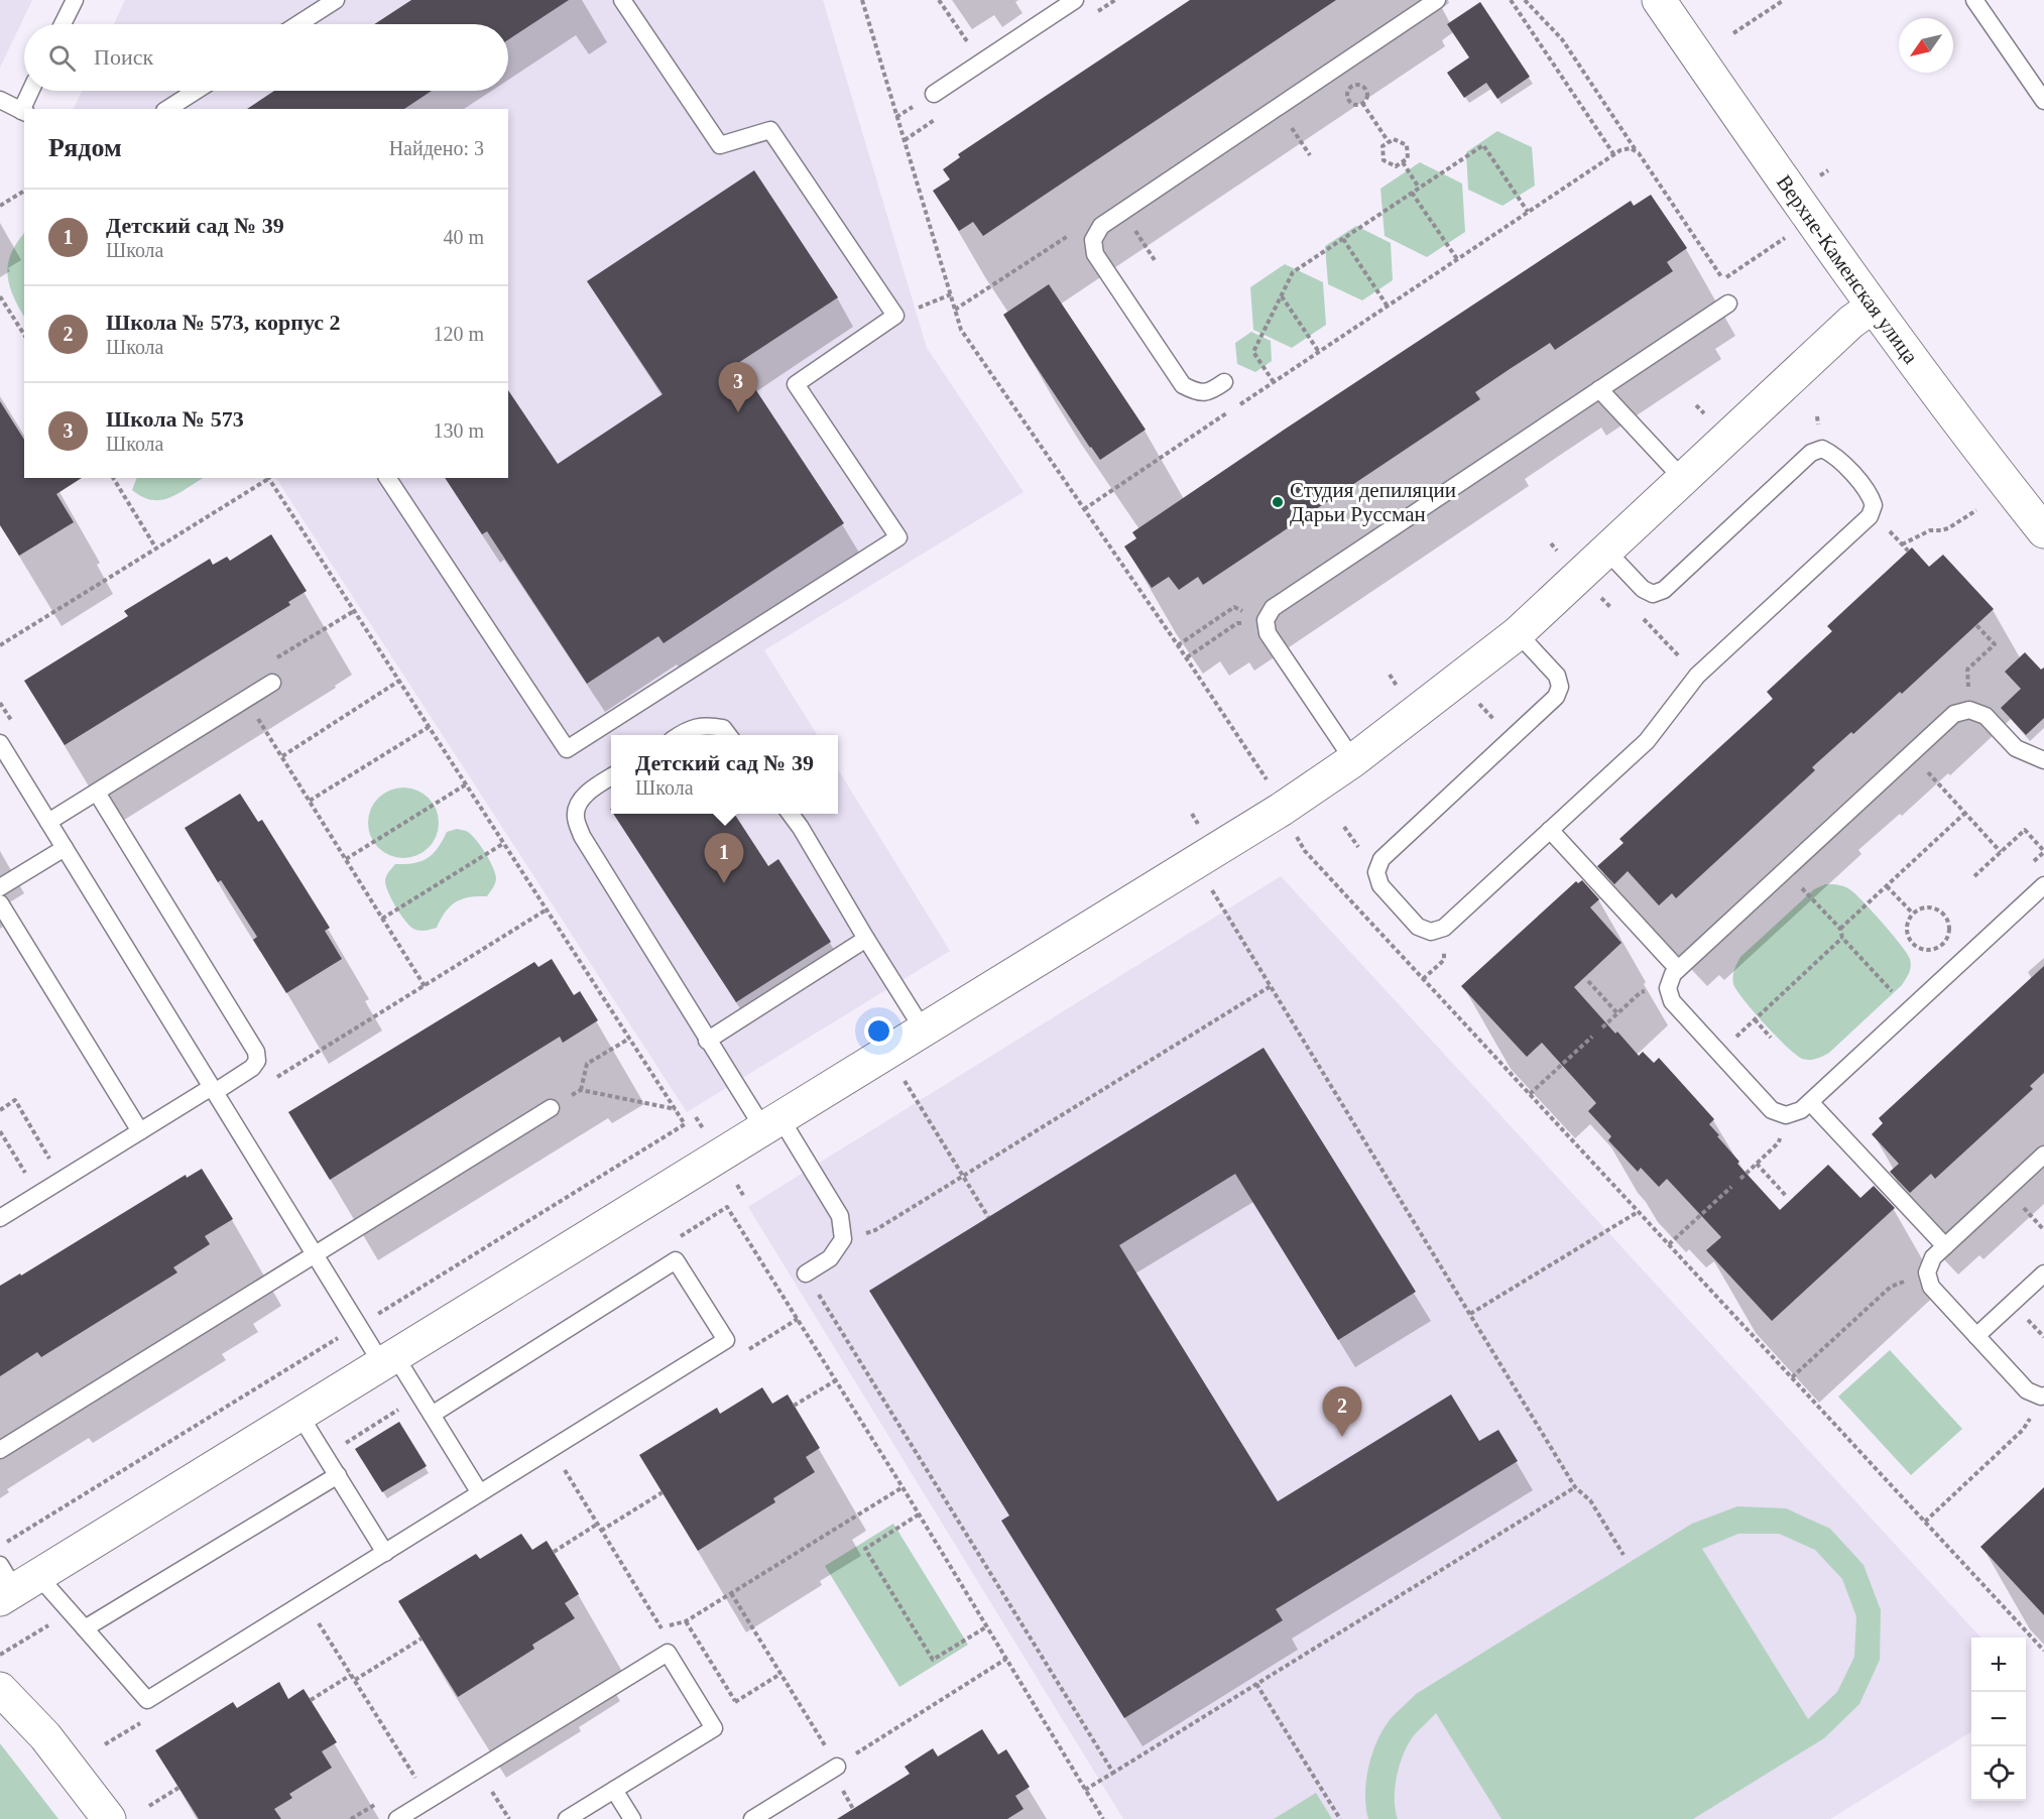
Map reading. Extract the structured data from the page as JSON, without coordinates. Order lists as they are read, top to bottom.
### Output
{
  "streets": {
    "street": ["Верхне-Каменская улица"]
  },
  "places": ["Студия депиляции Дарьи Руссман"],
  "north": "bottom left",
  "page": {
    "search": "Поиск",
    "heading": ["Рядом", "Найдено: 3"],
    "list": [
      {
        "mark": "1",
        "name": "Детский сад № 39",
        "note": "Школа",
        "value": "40 m"
      },
      {
        "mark": "2",
        "name": "Школа № 573, корпус 2",
        "note": "Школа",
        "value": "120 m"
      },
      {
        "mark": "3",
        "name": "Школа № 573",
        "note": "Школа",
        "value": "130 m"
      }
    ],
    "pins": ["3", "1", "2"],
    "popup": ["Детский сад № 39", "Школа"],
    "map_buttons": ["+", "−"]
  }
}
